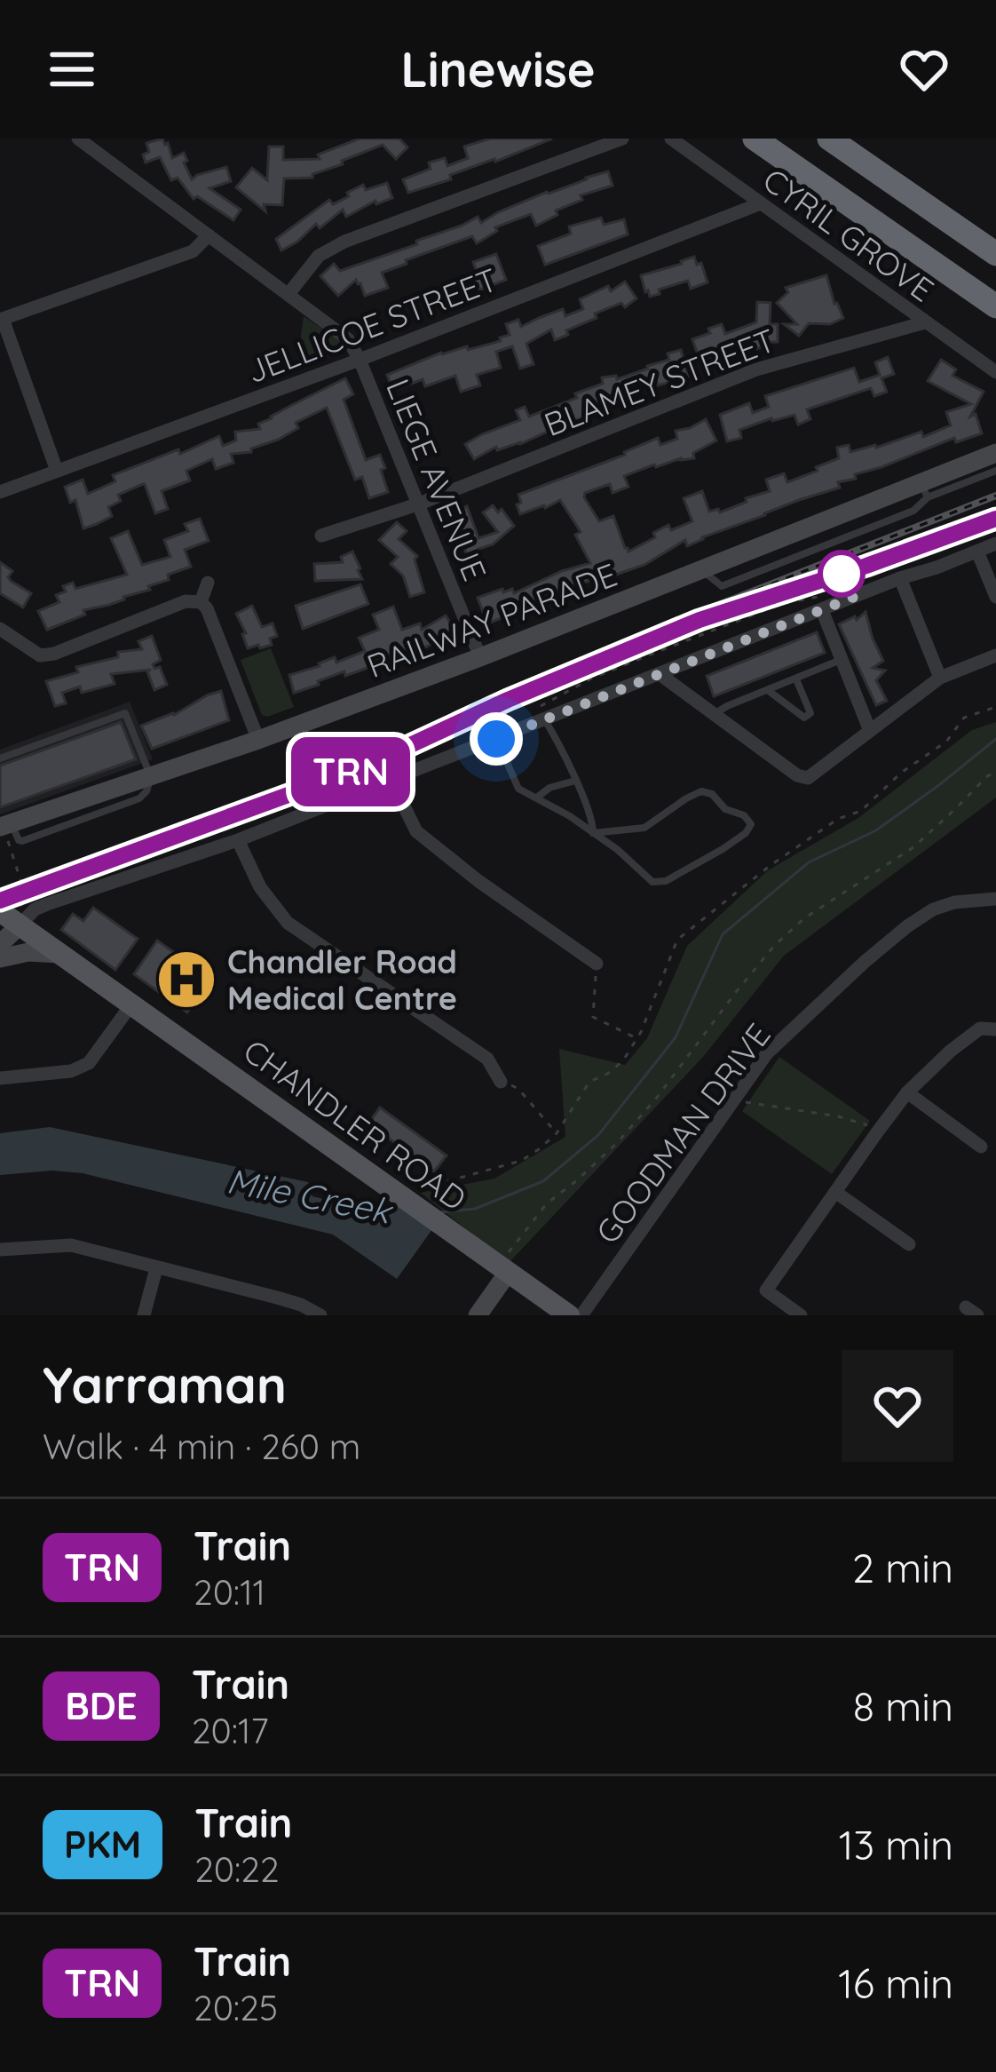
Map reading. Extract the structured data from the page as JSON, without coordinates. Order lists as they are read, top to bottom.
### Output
{
  "streets": {
    "main road": ["RAILWAY PARADE", "CHANDLER ROAD"],
    "street": [
      "CYRIL GROVE",
      "JELLICOE STREET",
      "BLAMEY STREET",
      "LIEGE AVENUE",
      "GOODMAN DRIVE"
    ]
  },
  "crossings": [
    ["CYRIL GROVE", "JELLICOE STREET"],
    ["CYRIL GROVE", "BLAMEY STREET"],
    ["JELLICOE STREET", "LIEGE AVENUE"],
    ["BLAMEY STREET", "LIEGE AVENUE"],
    ["LIEGE AVENUE", "RAILWAY PARADE"]
  ],
  "water": ["Mile Creek"],
  "places": {
    "hospital": ["Chandler Road Medical Centre"]
  },
  "page": {
    "header": "Linewise",
    "on_map": "TRN",
    "heading": ["Yarraman", "Walk · 4 min · 260 m"],
    "list": [
      {
        "mark": "TRN",
        "name": "Train",
        "note": "20:11",
        "value": "2 min"
      },
      {
        "mark": "BDE",
        "name": "Train",
        "note": "20:17",
        "value": "8 min"
      },
      {
        "mark": "PKM",
        "name": "Train",
        "note": "20:22",
        "value": "13 min"
      },
      {
        "mark": "TRN",
        "name": "Train",
        "note": "20:25",
        "value": "16 min"
      }
    ]
  }
}
